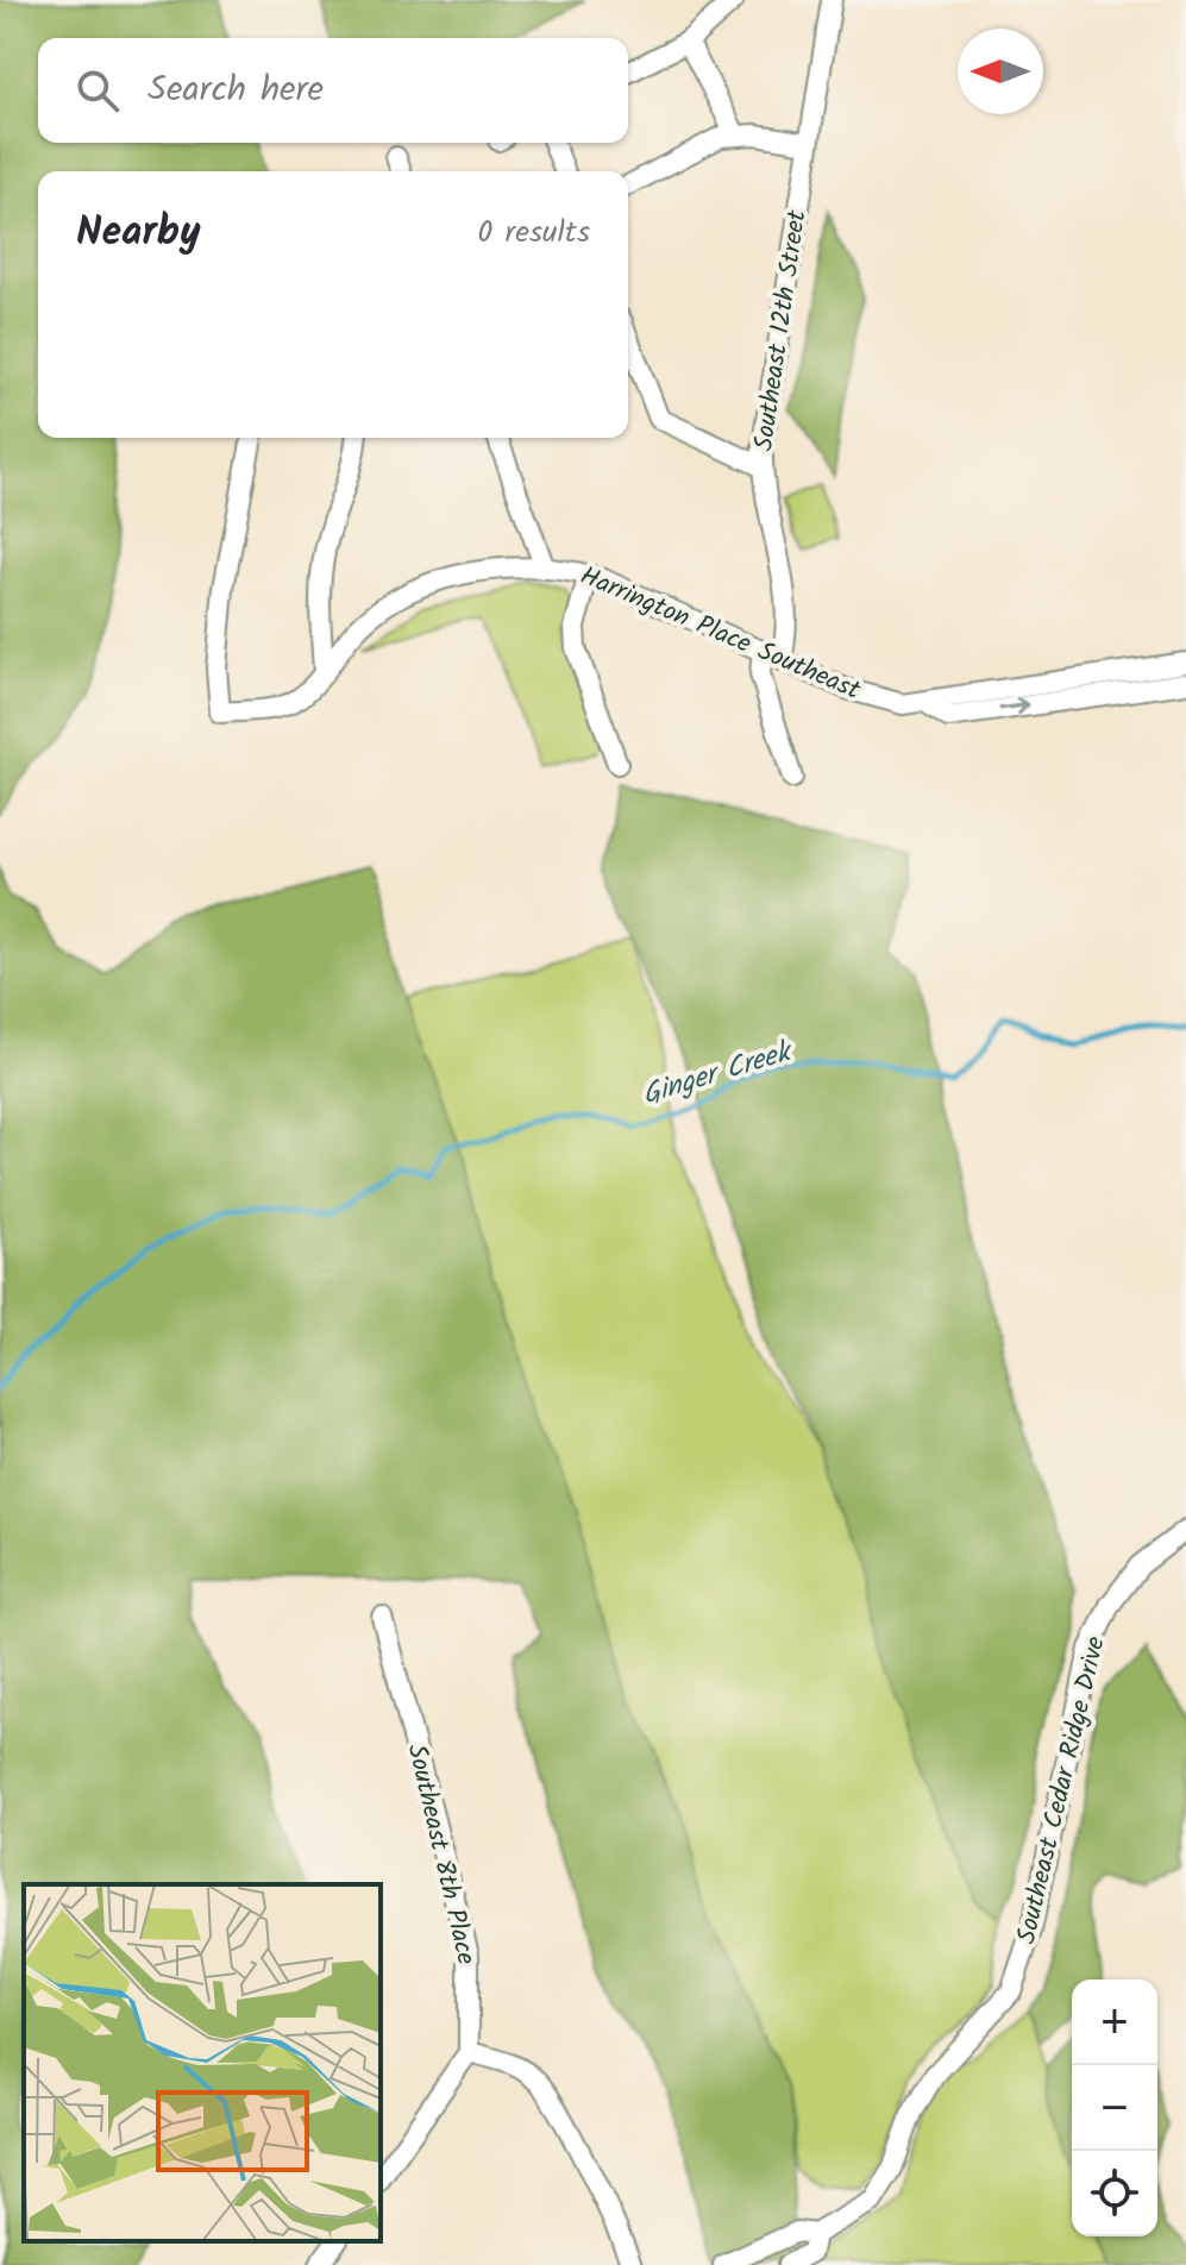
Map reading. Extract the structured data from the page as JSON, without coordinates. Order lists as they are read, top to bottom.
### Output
{
  "streets": {
    "street": [
      "Southeast 12th Street",
      "Harrington Place Southeast",
      "Southeast Cedar Ridge Drive",
      "Southeast 8th Place"
    ]
  },
  "crossings": [
    ["Southeast 12th Street", "Harrington Place Southeast"]
  ],
  "water": ["Ginger Creek"],
  "north": "left",
  "page": {
    "search": "Search here",
    "heading": ["Nearby", "0 results"],
    "map_buttons": ["+", "−"]
  }
}
